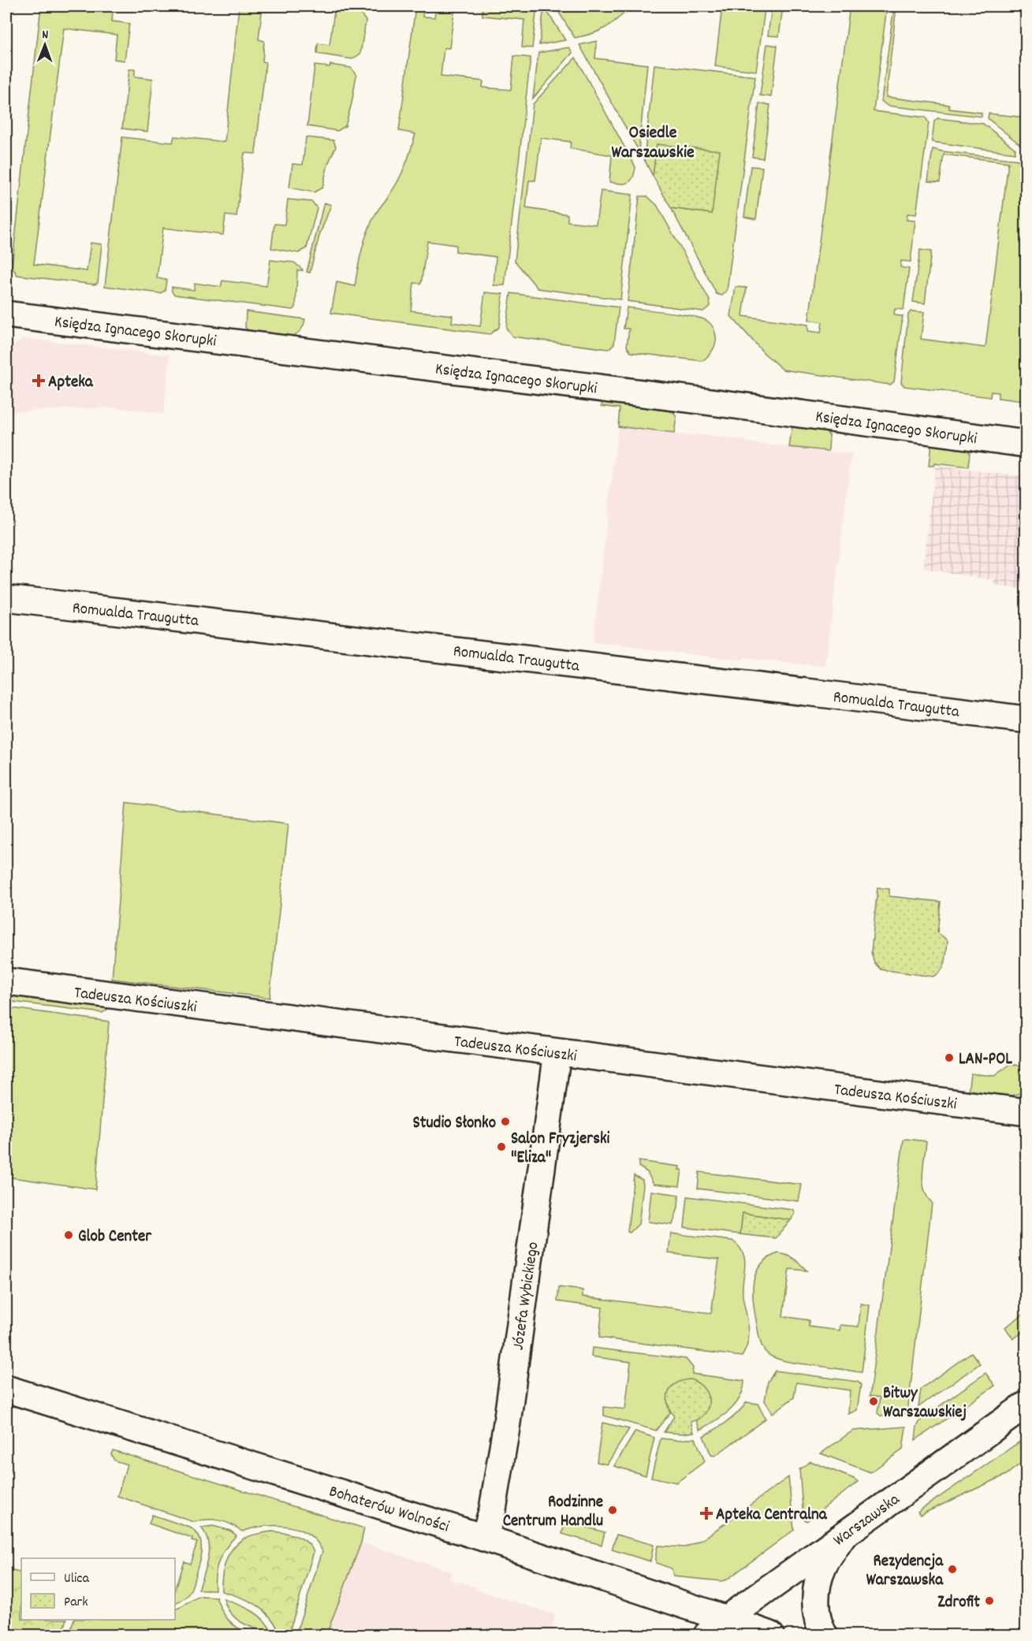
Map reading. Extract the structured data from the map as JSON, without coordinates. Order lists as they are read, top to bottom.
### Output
{
  "streets": {
    "street": [
      "Księdza Ignacego Skorupki",
      "Romualda Traugutta",
      "Tadeusza Kościuszki",
      "Józefa Wybickiego",
      "Bohaterów Wolności",
      "Warszawska"
    ]
  },
  "crossings": [
    ["Tadeusza Kościuszki", "Józefa Wybickiego"],
    ["Józefa Wybickiego", "Bohaterów Wolności"],
    ["Bohaterów Wolności", "Warszawska"]
  ],
  "districts": ["Osiedle Warszawskie"],
  "places": {
    "health": ["Apteka", "Apteka Centralna"],
    "other": [
      "LAN-POL",
      "Studio Słonko",
      "Salon Fryzjerski \"Eliza\"",
      "Glob Center",
      "Bitwy Warszawskiej",
      "Rodzinne Centrum Handlu",
      "Rezydencja Warszawska",
      "Zdrofit"
    ]
  },
  "legend": ["Ulica", "Park"],
  "north": "top"
}
